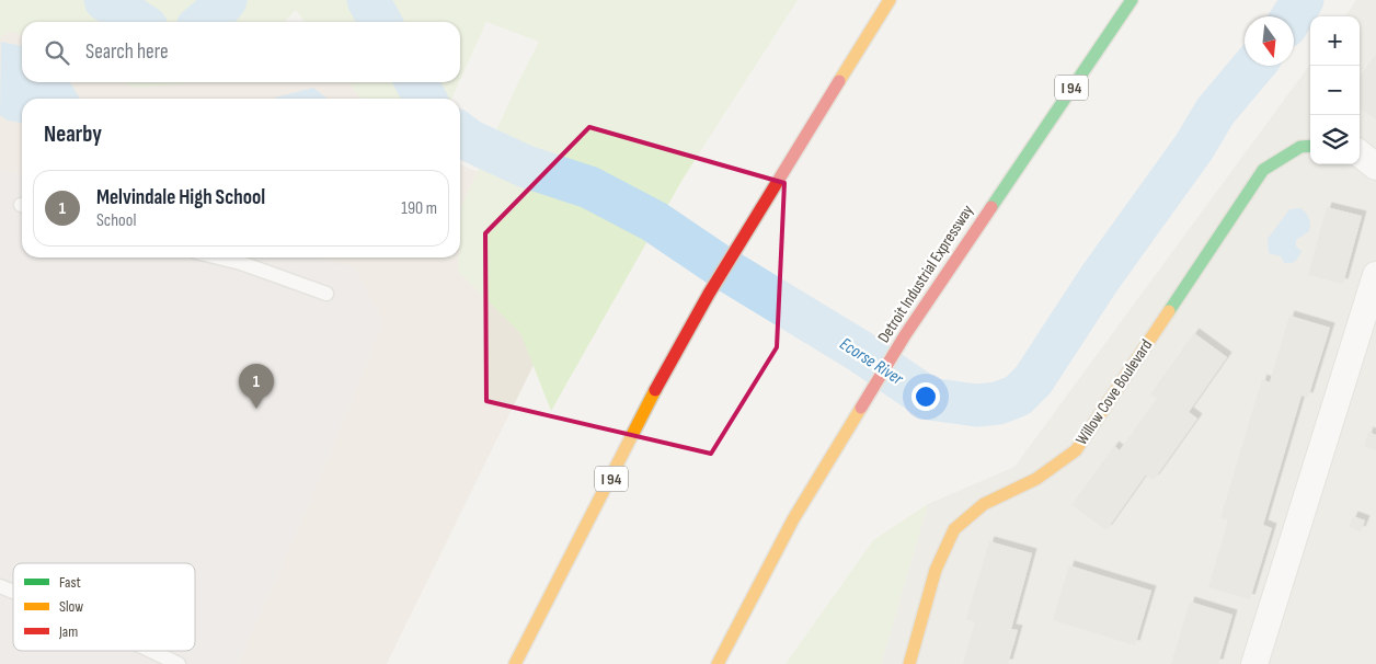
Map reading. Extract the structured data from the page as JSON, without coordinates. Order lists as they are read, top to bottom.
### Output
{
  "streets": {
    "main road": ["I 94", "Detroit Industrial Expressway", "Willow Cove Boulevard"]
  },
  "water": ["Ecorse River"],
  "legend": ["Fast", "Slow", "Jam"],
  "north": "bottom",
  "page": {
    "map_buttons": ["+", "−"],
    "search": "Search here",
    "heading": "Nearby",
    "list": [
      {
        "mark": "1",
        "name": "Melvindale High School",
        "note": "School",
        "value": "190 m"
      }
    ],
    "pins": "1"
  }
}
